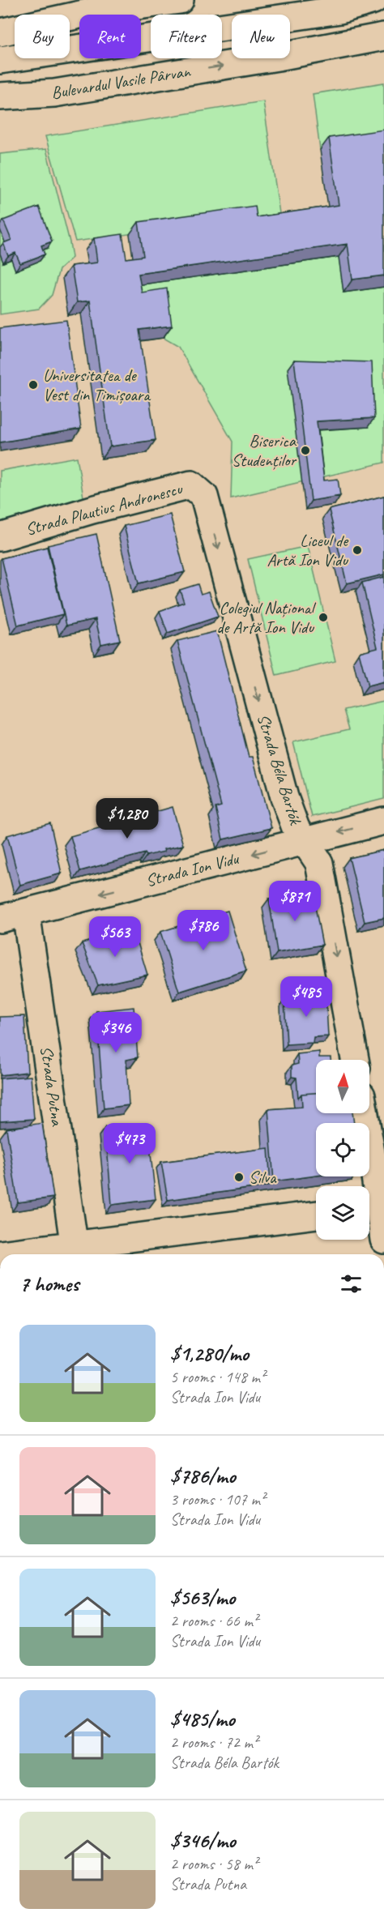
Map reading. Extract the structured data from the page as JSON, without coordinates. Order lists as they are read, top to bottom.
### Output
{
  "streets": {
    "street": [
      "Bulevardul Vasile Pârvan",
      "Strada Plautius Andronescu",
      "Strada Béla Bartók",
      "Strada Ion Vidu",
      "Strada Putna"
    ]
  },
  "crossings": [
    ["Strada Plautius Andronescu", "Strada Béla Bartók"],
    ["Strada Béla Bartók", "Strada Ion Vidu"],
    ["Strada Ion Vidu", "Strada Putna"]
  ],
  "one_way": ["Strada Béla Bartók", "Strada Ion Vidu"],
  "places": [
    "Universitatea de Vest din Timișoara",
    "Biserica Studenților",
    "Liceul de Artă Ion Vidu",
    "Colegiul Național de Artă Ion Vidu",
    "Silva"
  ],
  "north": "top",
  "page": {
    "chip": [
      "Buy",
      "Rent",
      "Filters",
      "New"
    ],
    "price": [
      "$1,280",
      "$871",
      "$786",
      "$563",
      "$485",
      "$346",
      "$473"
    ],
    "heading": "7 homes",
    "list": [
      {
        "name": "$1,280/mo",
        "note": "5 rooms · 148 m² · Strada Ion Vidu"
      },
      {
        "name": "$786/mo",
        "note": "3 rooms · 107 m² · Strada Ion Vidu"
      },
      {
        "name": "$563/mo",
        "note": "2 rooms · 66 m² · Strada Ion Vidu"
      },
      {
        "name": "$485/mo",
        "note": "2 rooms · 72 m² · Strada Béla Bartók"
      },
      {
        "name": "$346/mo",
        "note": "2 rooms · 58 m² · Strada Putna"
      }
    ]
  }
}
